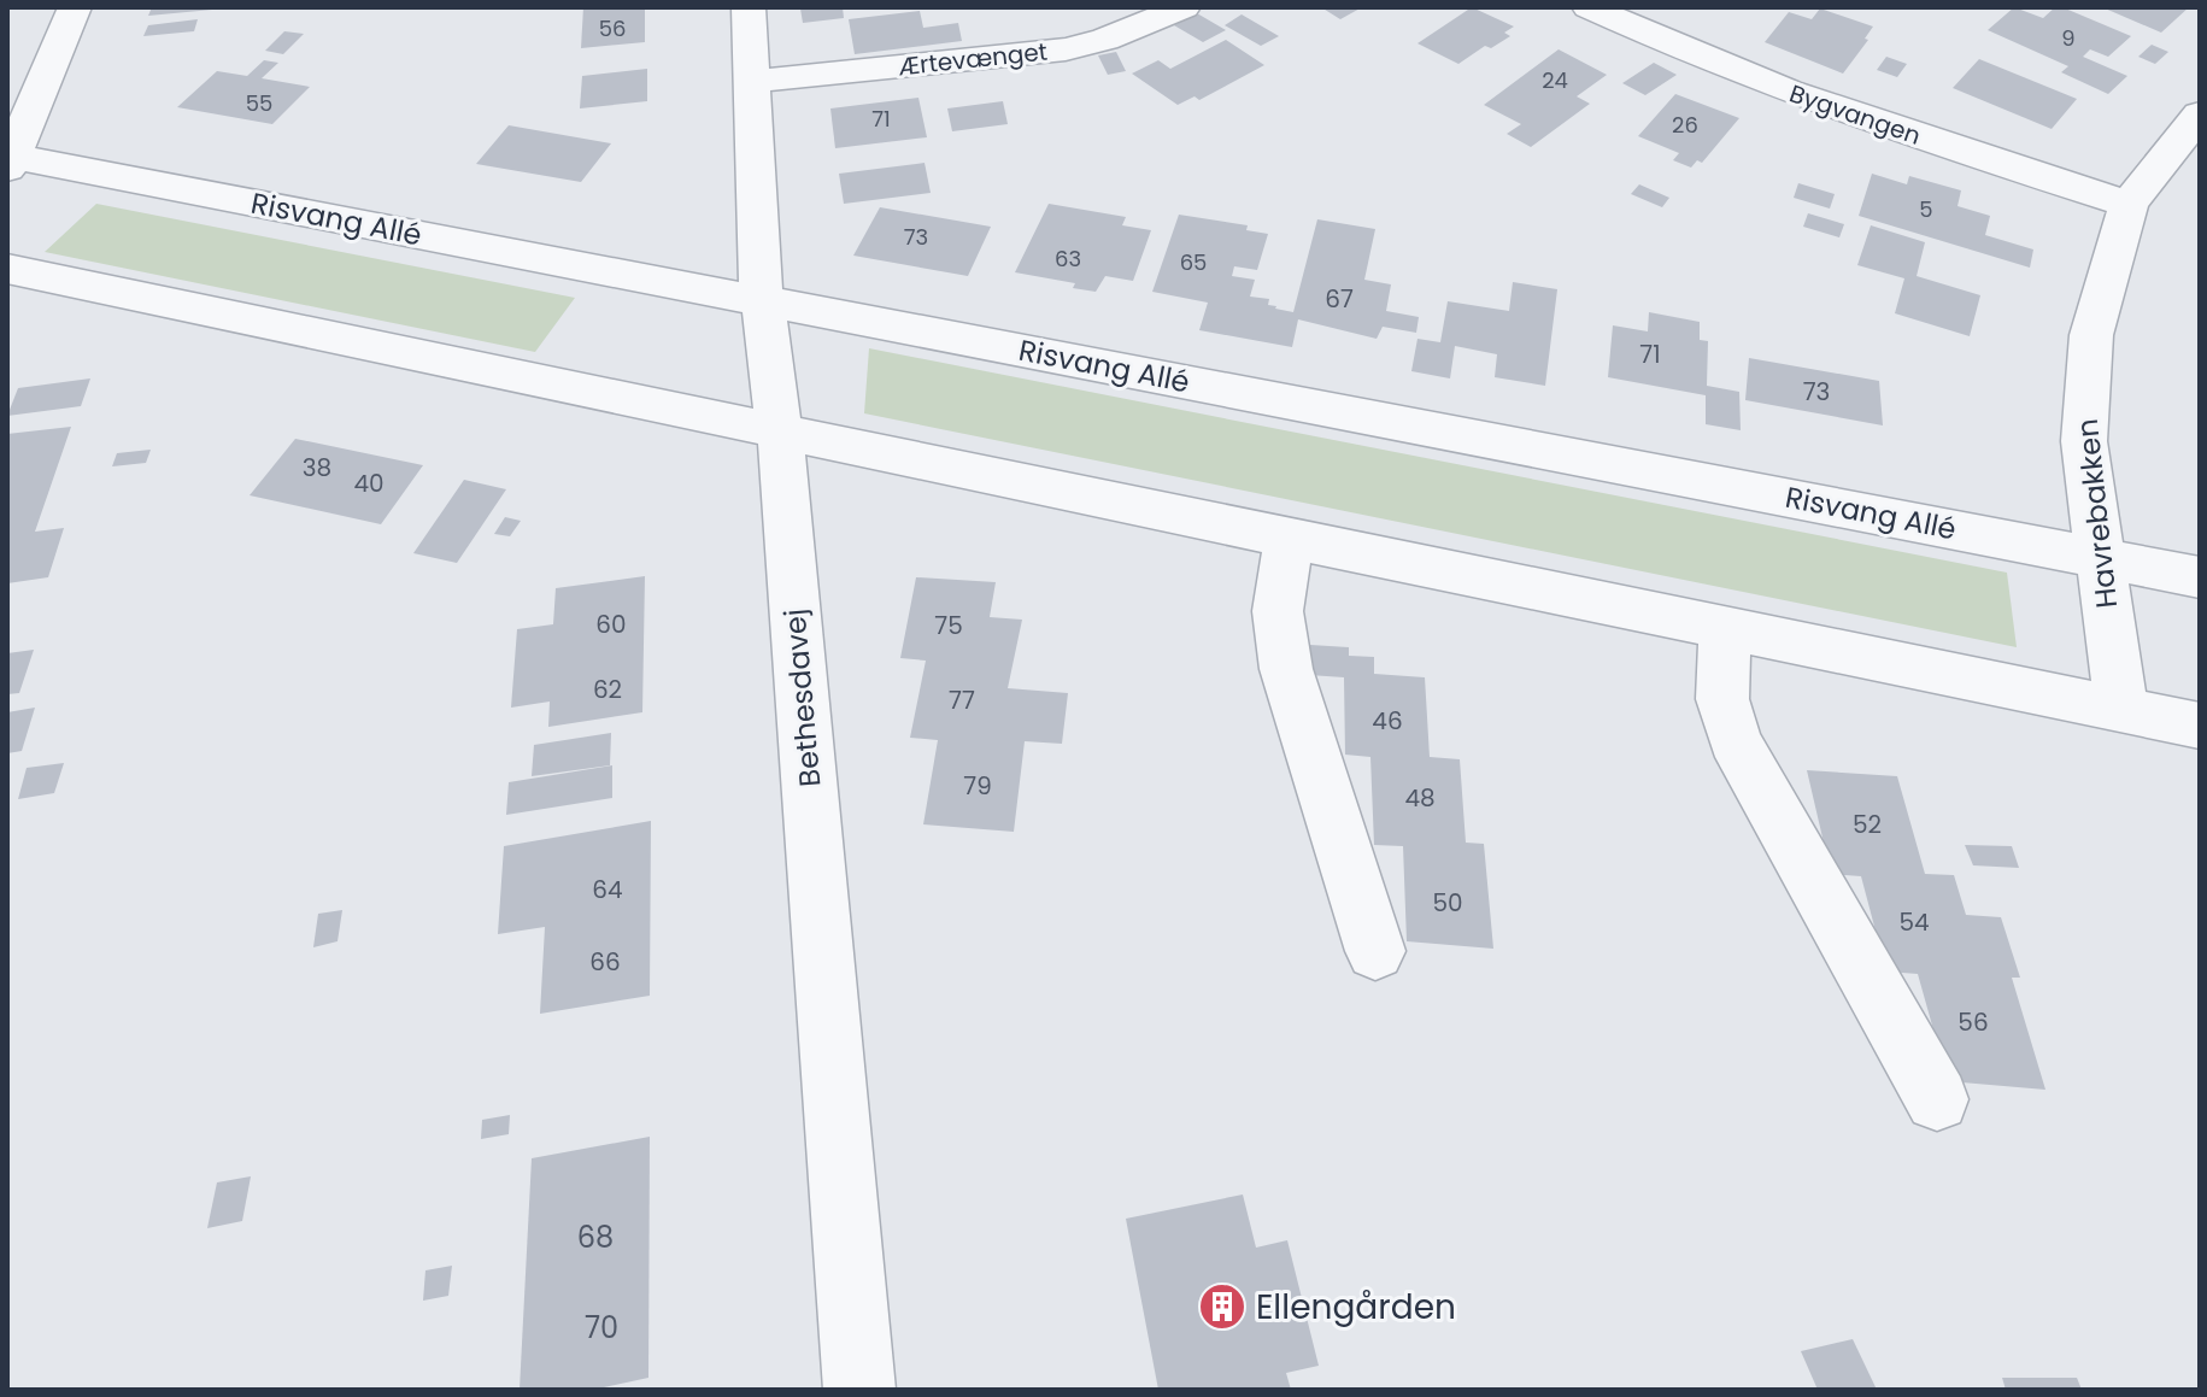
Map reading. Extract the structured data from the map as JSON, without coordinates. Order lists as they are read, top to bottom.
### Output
{
  "streets": {
    "street": [
      "Ærtevænget",
      "Bygvangen",
      "Risvang Allé",
      "Havrebakken",
      "Bethesdavej"
    ]
  },
  "crossings": [
    ["Ærtevænget", "Bethesdavej"],
    ["Bygvangen", "Havrebakken"],
    ["Risvang Allé", "Havrebakken"],
    ["Risvang Allé", "Bethesdavej"]
  ],
  "places": {
    "building": ["Ellengården"]
  },
  "house_numbers": [
    "56",
    "9",
    "24",
    "55",
    "71",
    "26",
    "5",
    "73",
    "63",
    "65",
    "67",
    "71",
    "73",
    "38",
    "40",
    "60",
    "75",
    "62",
    "77",
    "46",
    "79",
    "48",
    "52",
    "64",
    "50",
    "54",
    "66",
    "56",
    "68",
    "70"
  ]
}
